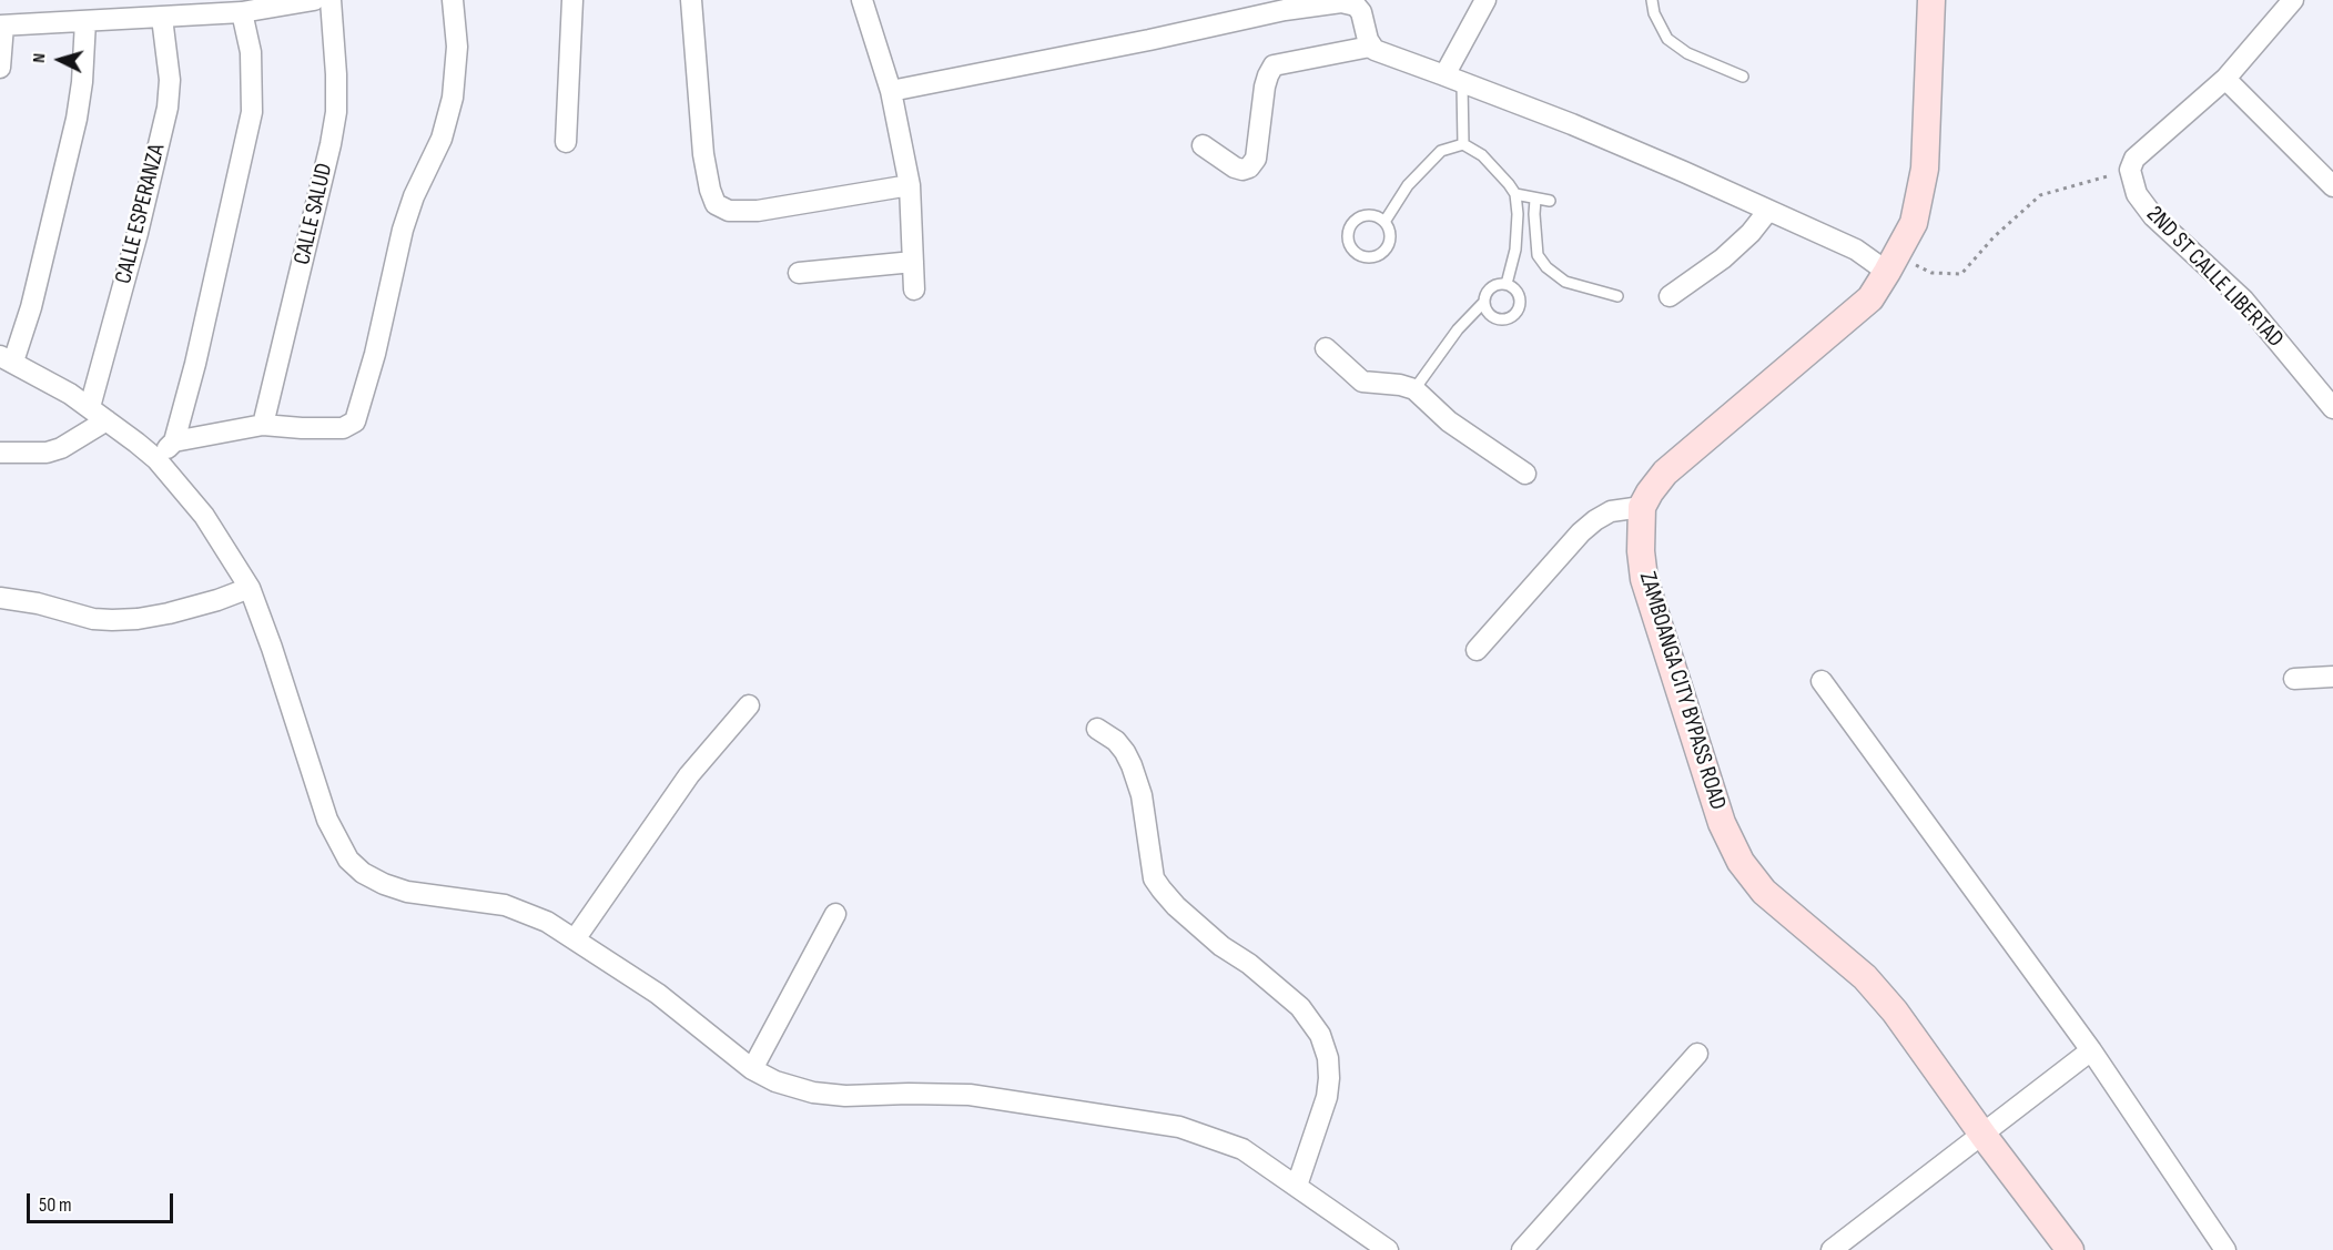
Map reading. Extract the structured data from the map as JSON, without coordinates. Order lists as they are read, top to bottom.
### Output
{
  "streets": {
    "main road": ["ZAMBOANGA CITY BYPASS ROAD"],
    "street": ["CALLE ESPERANZA", "CALLE SALUD", "2ND ST CALLE LIBERTAD"]
  },
  "scale_bar": "50 m",
  "north": "left"
}
